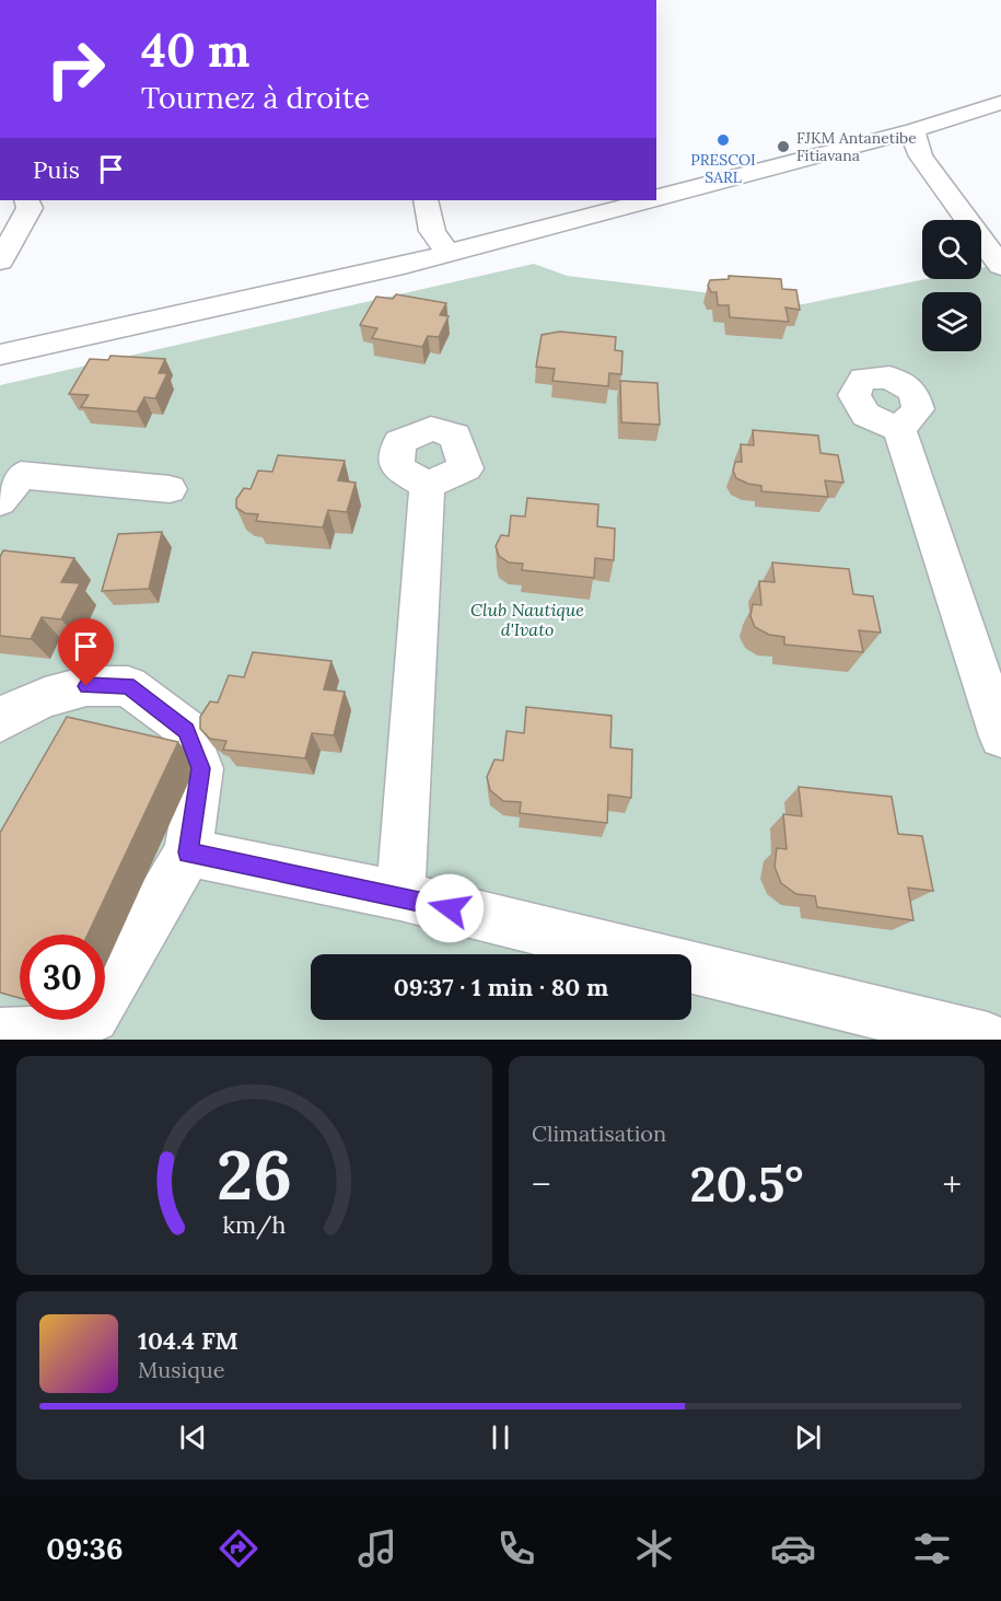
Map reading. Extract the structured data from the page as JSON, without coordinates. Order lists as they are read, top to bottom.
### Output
{
  "parks": ["Club Nautique d'Ivato"],
  "places": ["PRESCOI SARL", "FJKM Antanetibe Fitiavana"],
  "page": {
    "turn": ["40 m", "Tournez à droite"],
    "then": "Puis",
    "limit": "30",
    "trip": "09:37 · 1 min · 80 m",
    "tile": "Climatisation",
    "heat": ["−", "20.5°", "+"],
    "song": ["104.4 FM", "Musique"],
    "tabs": "09:36",
    "gauge": ["26", "km/h"]
  }
}
